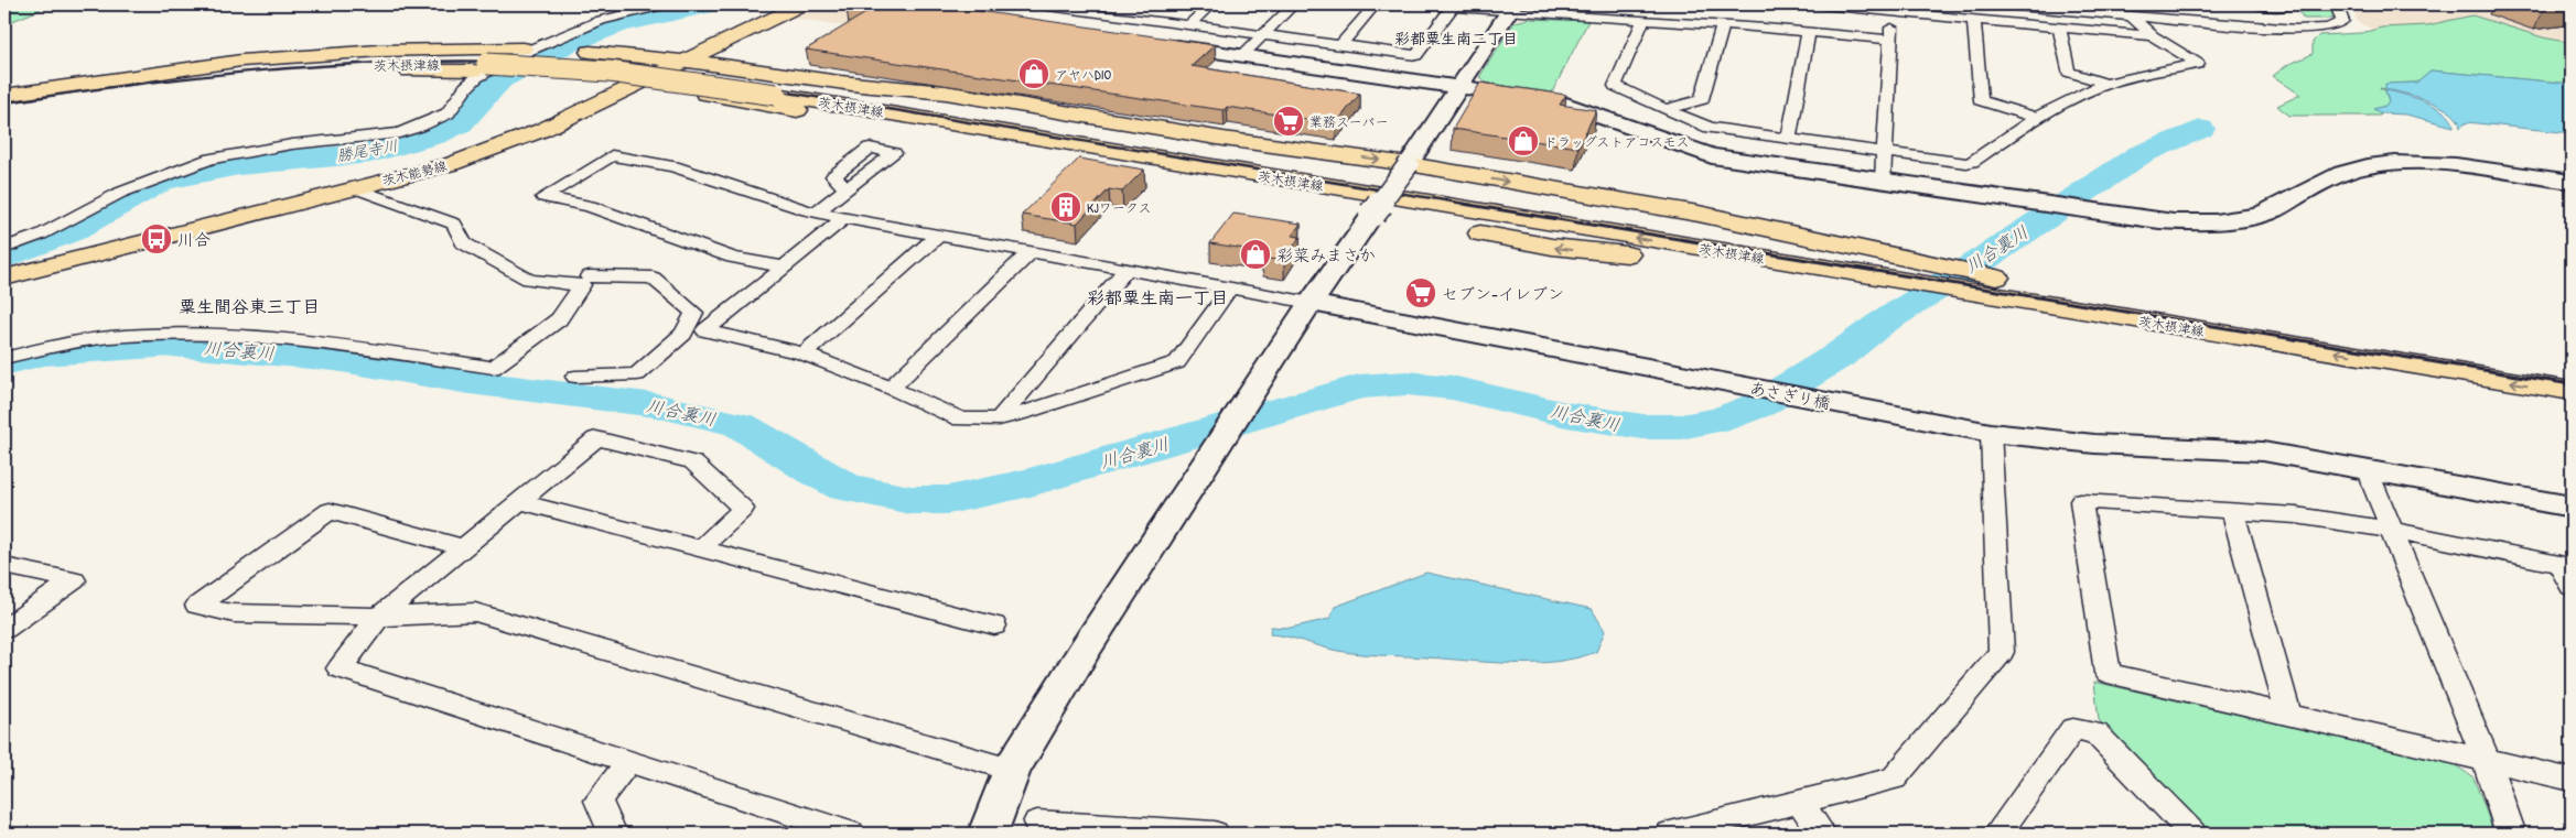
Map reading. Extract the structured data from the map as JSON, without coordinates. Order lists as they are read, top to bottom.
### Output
{
  "streets": {
    "main road": ["茨木摂津線", "茨木能勢線"],
    "street": ["あさぎり橋"]
  },
  "districts": ["彩都粟生南二丁目", "彩都粟生南一丁目", "粟生間谷東三丁目"],
  "water": ["勝尾寺川", "川合裏川"],
  "places": {
    "shop": ["アヤハDIO", "ドラッグストアコスモス", "彩菜みまさか"],
    "supermarket": ["業務スーパー", "セブン-イレブン"],
    "building": ["KJワークス"],
    "bus stop": ["川合"]
  }
}
